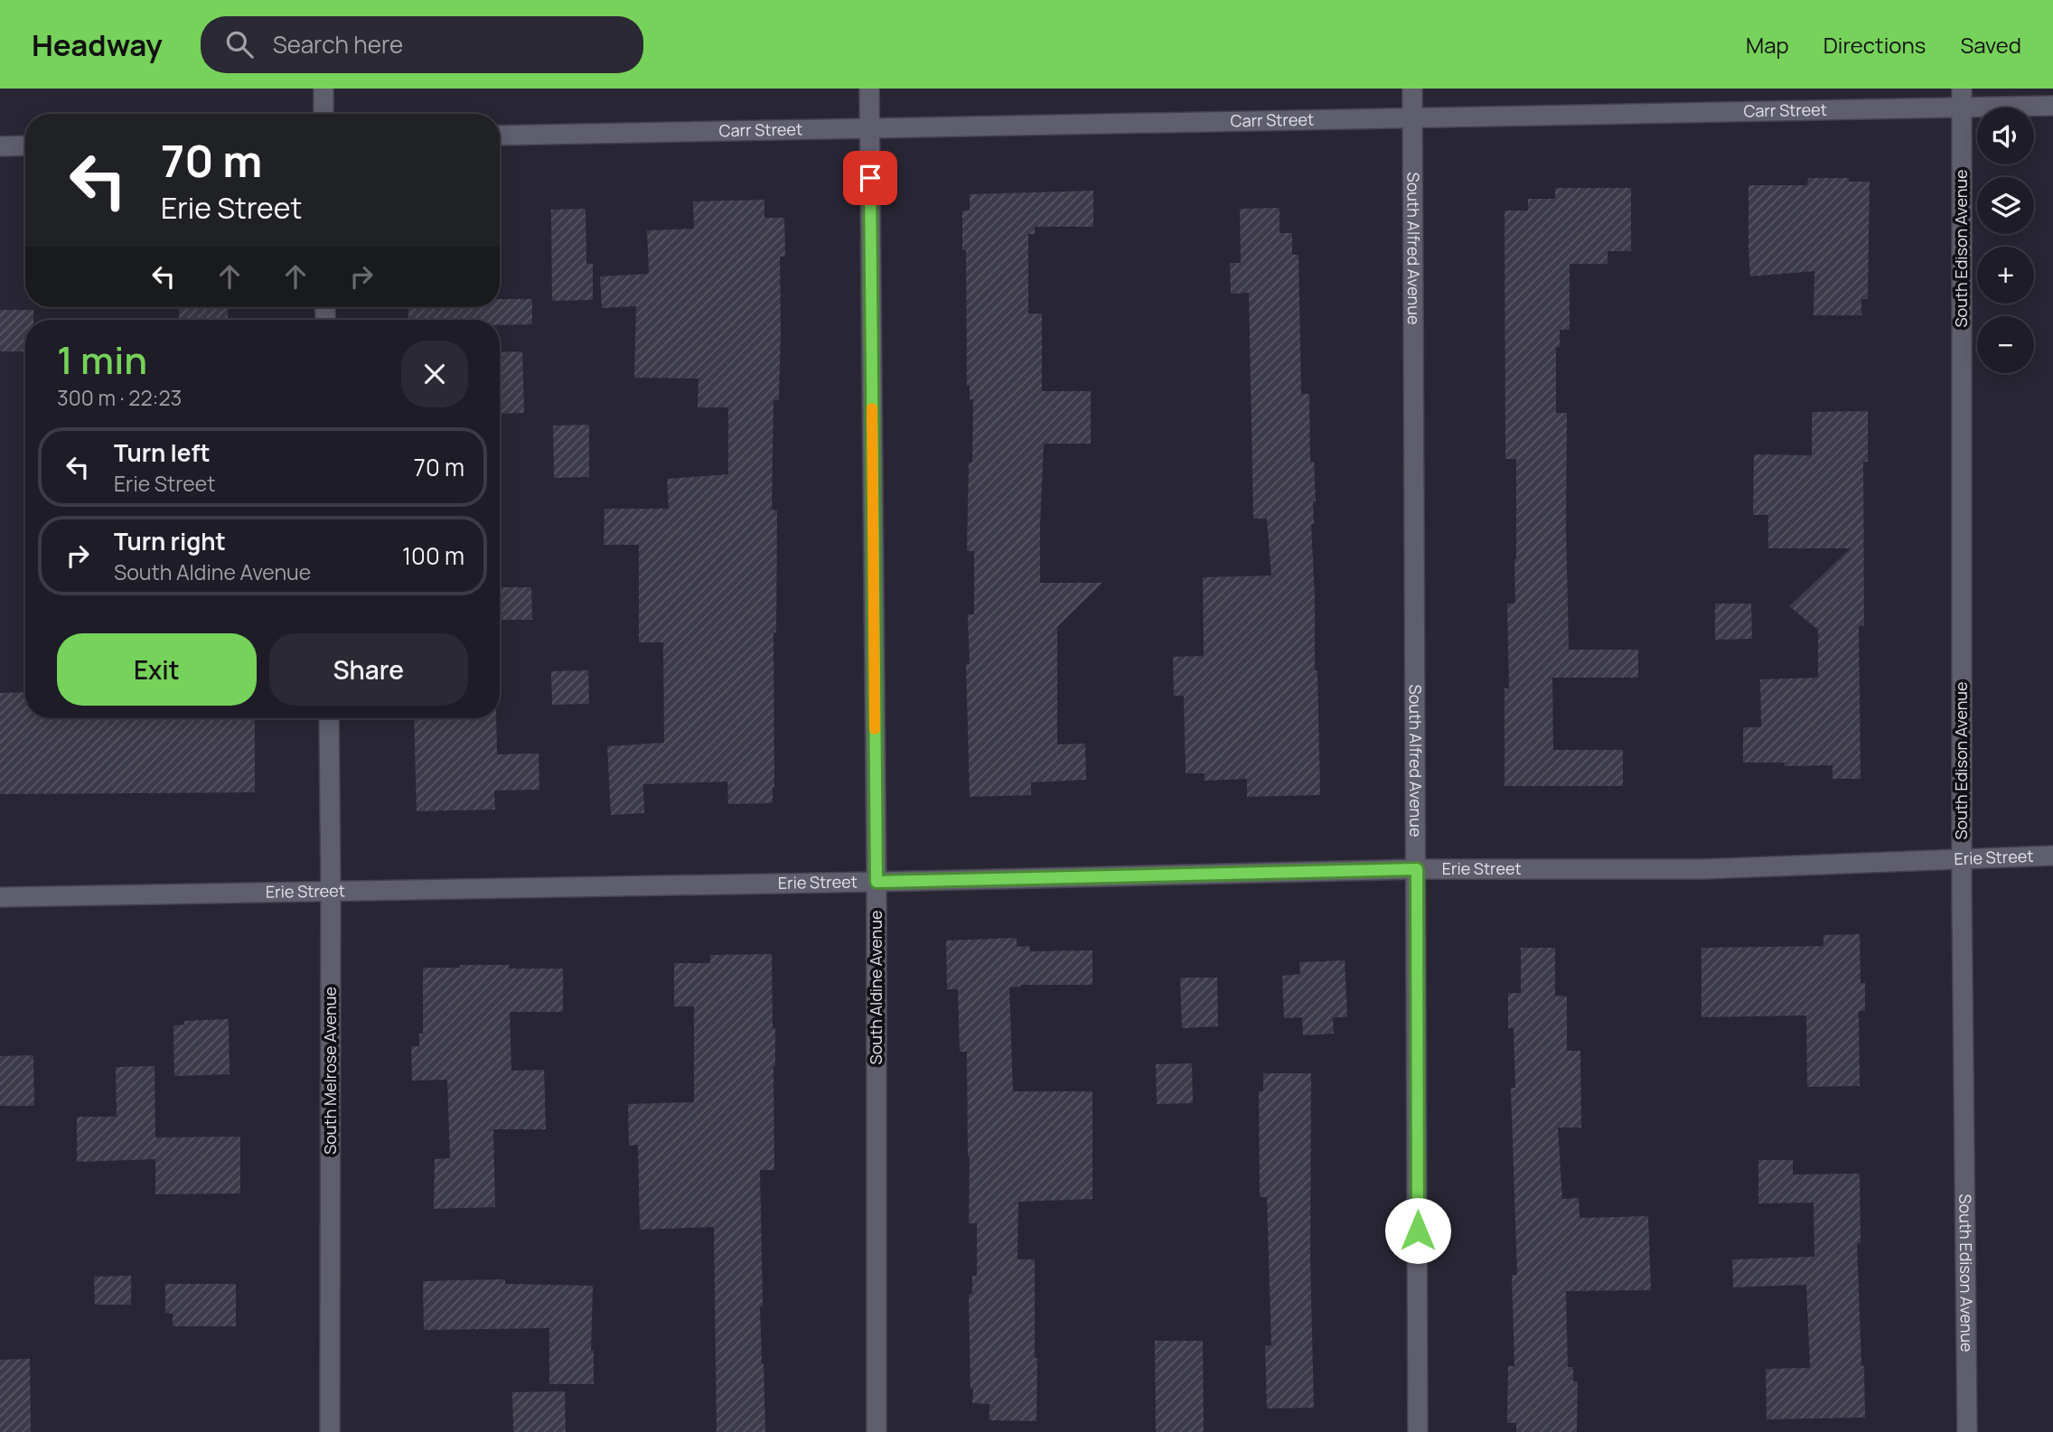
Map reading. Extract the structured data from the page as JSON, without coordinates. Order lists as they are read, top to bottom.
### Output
{
  "streets": {
    "street": [
      "Carr Street",
      "South Alfred Avenue",
      "South Edison Avenue",
      "Erie Street",
      "South Aldine Avenue",
      "South Melrose Avenue"
    ]
  },
  "crossings": [
    ["Carr Street", "South Alfred Avenue"],
    ["Carr Street", "South Edison Avenue"],
    ["Carr Street", "South Aldine Avenue"],
    ["South Alfred Avenue", "Erie Street"],
    ["South Edison Avenue", "Erie Street"],
    ["Erie Street", "South Aldine Avenue"],
    ["Erie Street", "South Melrose Avenue"]
  ],
  "page": {
    "header": "Headway",
    "search": "Search here",
    "nav": ["Map", "Directions", "Saved"],
    "map_buttons": ["+", "−"],
    "turn": ["70 m", "Erie Street"],
    "heading": ["1 min", "300 m · 22:23"],
    "list": [
      {
        "name": "Turn left",
        "note": "Erie Street",
        "value": "70 m"
      },
      {
        "name": "Turn right",
        "note": "South Aldine Avenue",
        "value": "100 m"
      }
    ],
    "buttons": ["Exit", "Share"]
  }
}
